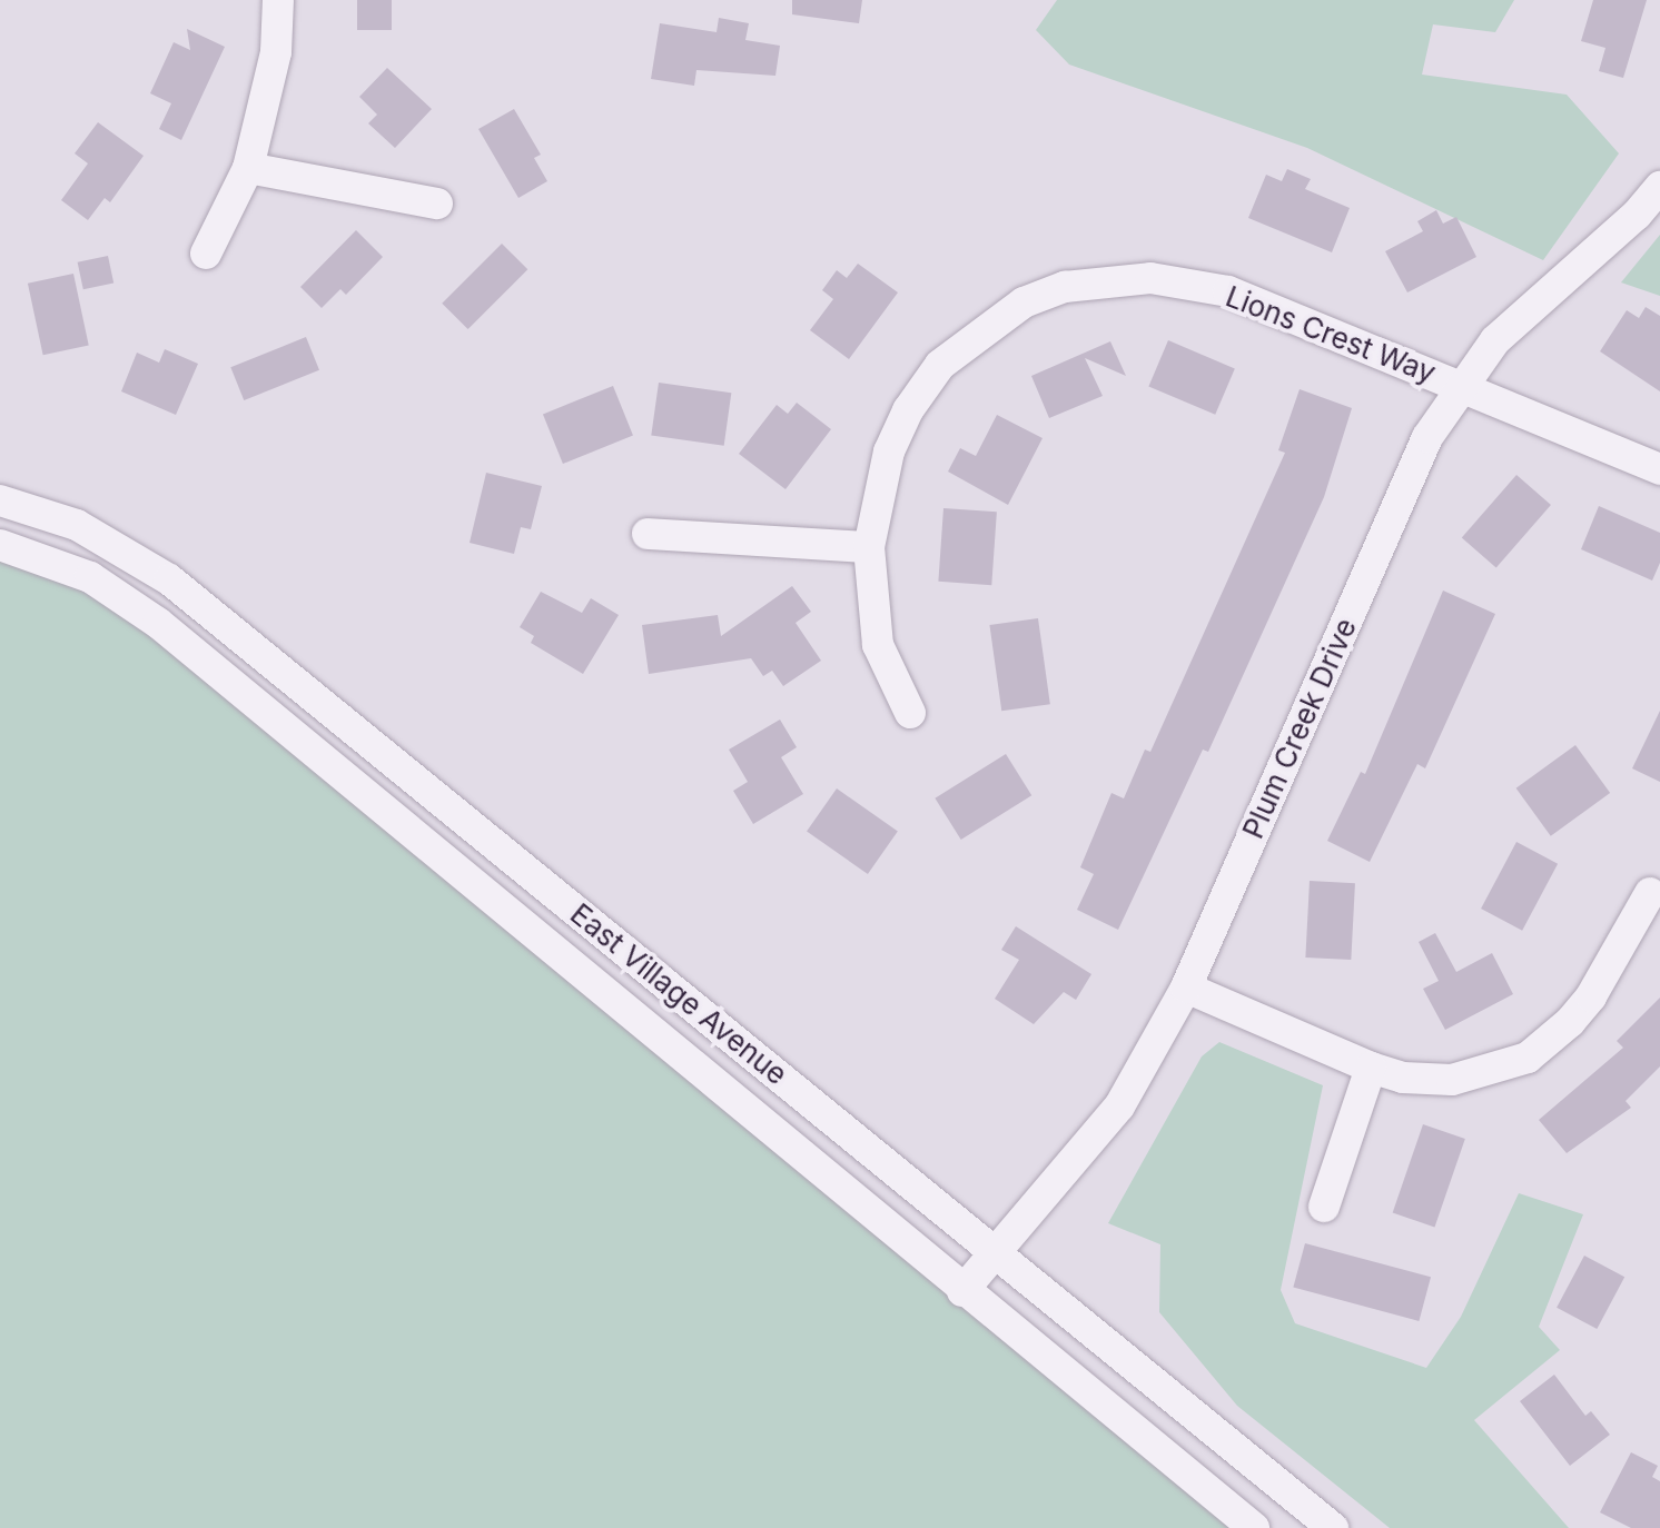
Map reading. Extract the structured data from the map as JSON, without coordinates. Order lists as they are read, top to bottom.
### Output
{
  "streets": {
    "street": ["Lions Crest Way", "Plum Creek Drive", "East Village Avenue"]
  },
  "crossings": [
    ["Lions Crest Way", "Plum Creek Drive"],
    ["Plum Creek Drive", "East Village Avenue"]
  ]
}
